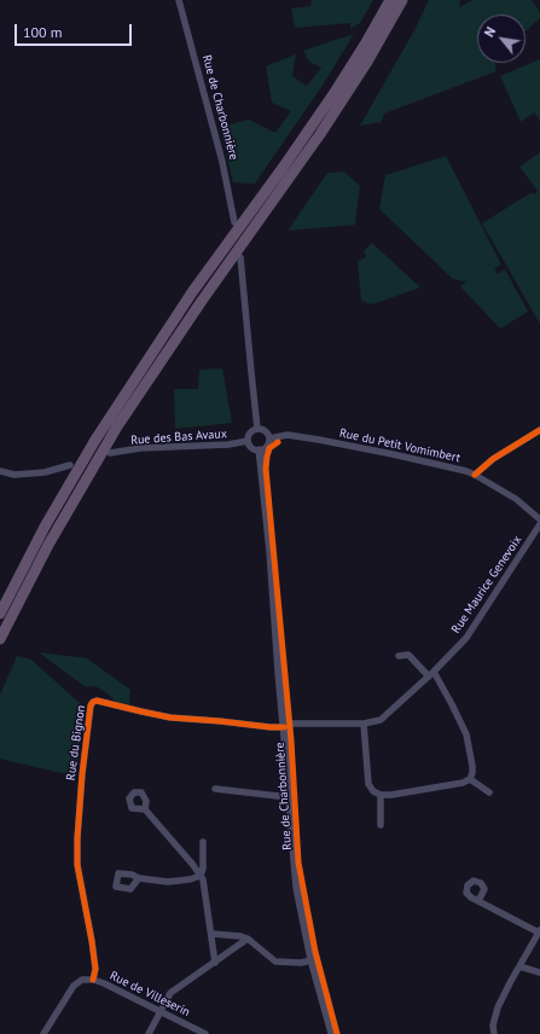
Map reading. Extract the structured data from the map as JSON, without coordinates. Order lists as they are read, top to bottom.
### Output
{
  "streets": {
    "street": [
      "Rue de Charbonnière",
      "Rue des Bas Avaux",
      "Rue du Petit Vomimbert",
      "Rue Maurice Genevoix",
      "Rue du Bignon",
      "Rue de Villeserin"
    ]
  },
  "crossings": [
    ["Rue de Charbonnière", "Rue des Bas Avaux"],
    ["Rue de Charbonnière", "Rue du Petit Vomimbert"],
    ["Rue de Charbonnière", "Rue Maurice Genevoix"],
    ["Rue de Charbonnière", "Rue du Bignon"],
    ["Rue des Bas Avaux", "Rue du Petit Vomimbert"],
    ["Rue Maurice Genevoix", "Rue du Bignon"],
    ["Rue du Bignon", "Rue de Villeserin"]
  ],
  "scale_bar": "100 m",
  "north": "top left"
}
